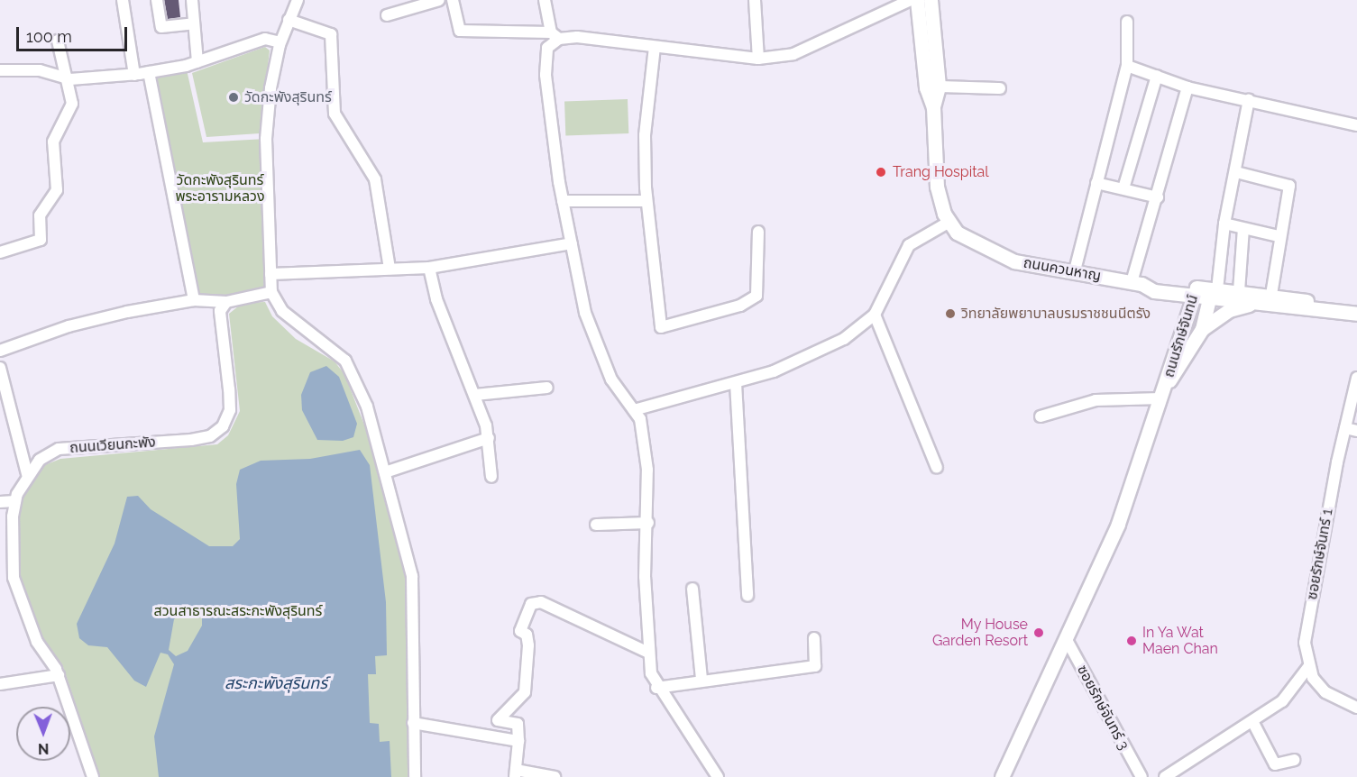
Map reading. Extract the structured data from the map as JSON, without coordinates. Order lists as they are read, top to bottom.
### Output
{
  "streets": {
    "main road": ["ถนนควนหาญ", "ถนนรักษ์จันทน์"],
    "street": ["ถนนเวียนกะพัง", "ซอยรักษ์จันทร์ 1", "ซอยรักษ์จันทร์ 3"]
  },
  "crossings": [
    ["ถนนควนหาญ", "ถนนรักษ์จันทน์"]
  ],
  "water": ["สระกะพังสุรินทร์"],
  "parks": ["วัดกะพังสุรินทร์ พระอารามหลวง", "สวนสาธารณะสระกะพังสุรินทร์"],
  "places": [
    "วัดกะพังสุรินทร์",
    "Trang Hospital",
    "วิทยาลัยพยาบาลบรมราชชนนีตรัง",
    "My House Garden Resort",
    "In Ya Wat Maen Chan"
  ],
  "scale_bar": "100 m",
  "north": "bottom"
}
